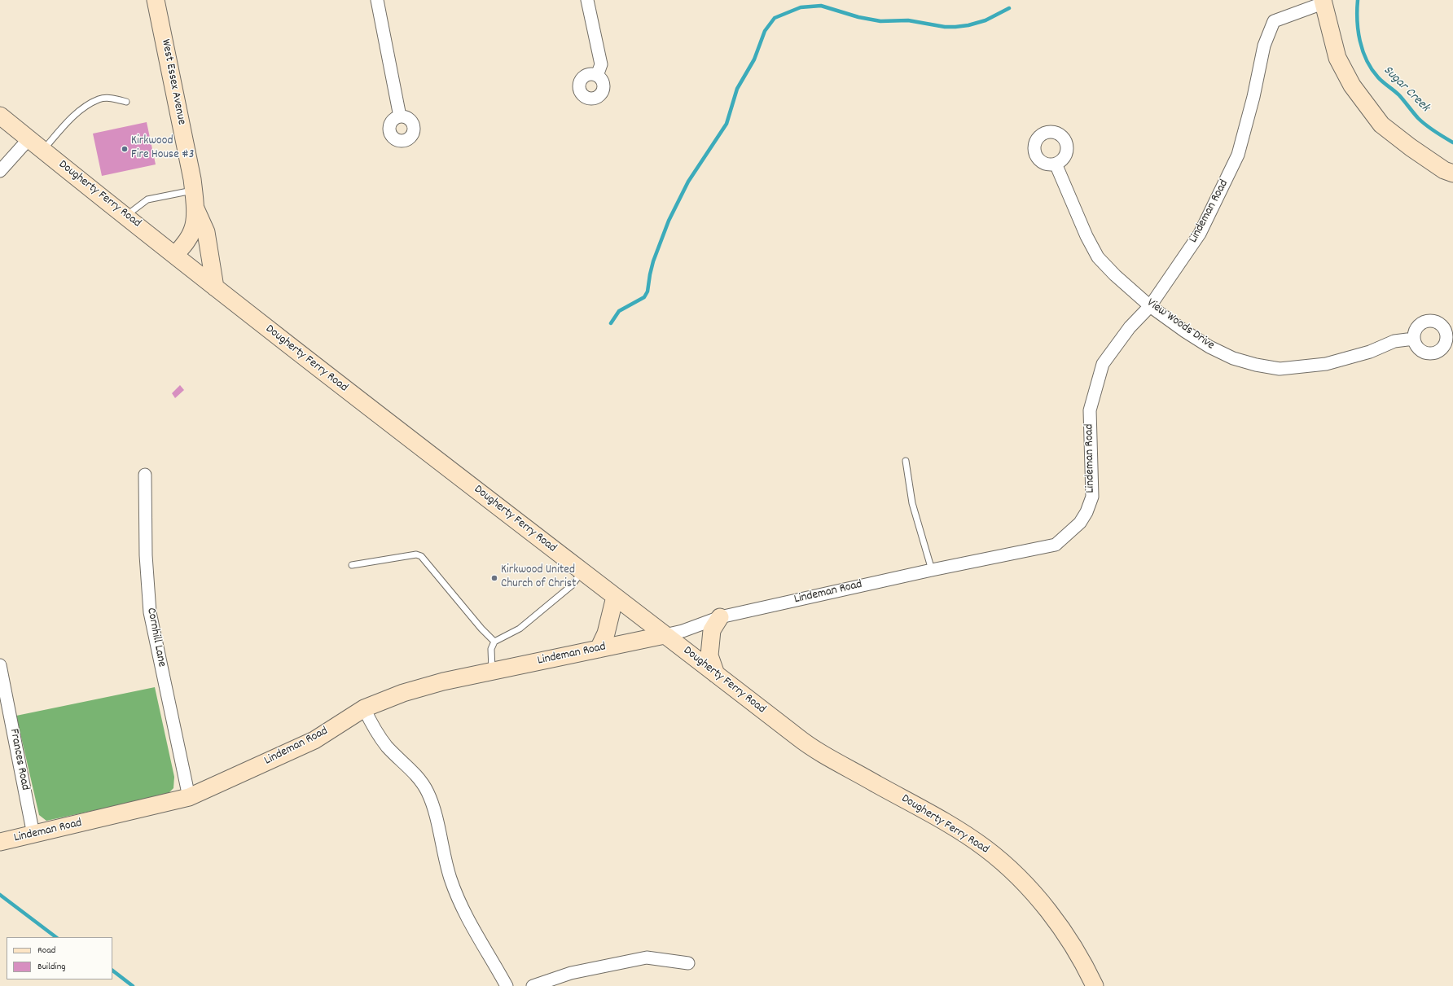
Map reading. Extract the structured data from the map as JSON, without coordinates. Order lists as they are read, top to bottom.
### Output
{
  "streets": {
    "main road": ["West Essex Avenue", "Dougherty Ferry Road", "Lindeman Road"],
    "street": ["View Woods Drive", "Cornhill Lane", "Frances Road"]
  },
  "crossings": [
    ["West Essex Avenue", "Dougherty Ferry Road"],
    ["Dougherty Ferry Road", "Lindeman Road"],
    ["Lindeman Road", "View Woods Drive"],
    ["Lindeman Road", "Cornhill Lane"],
    ["Lindeman Road", "Frances Road"]
  ],
  "water": ["Sugar Creek"],
  "places": ["Kirkwood Fire House #3", "Kirkwood United Church of Christ"],
  "legend": ["Road", "Building"]
}
